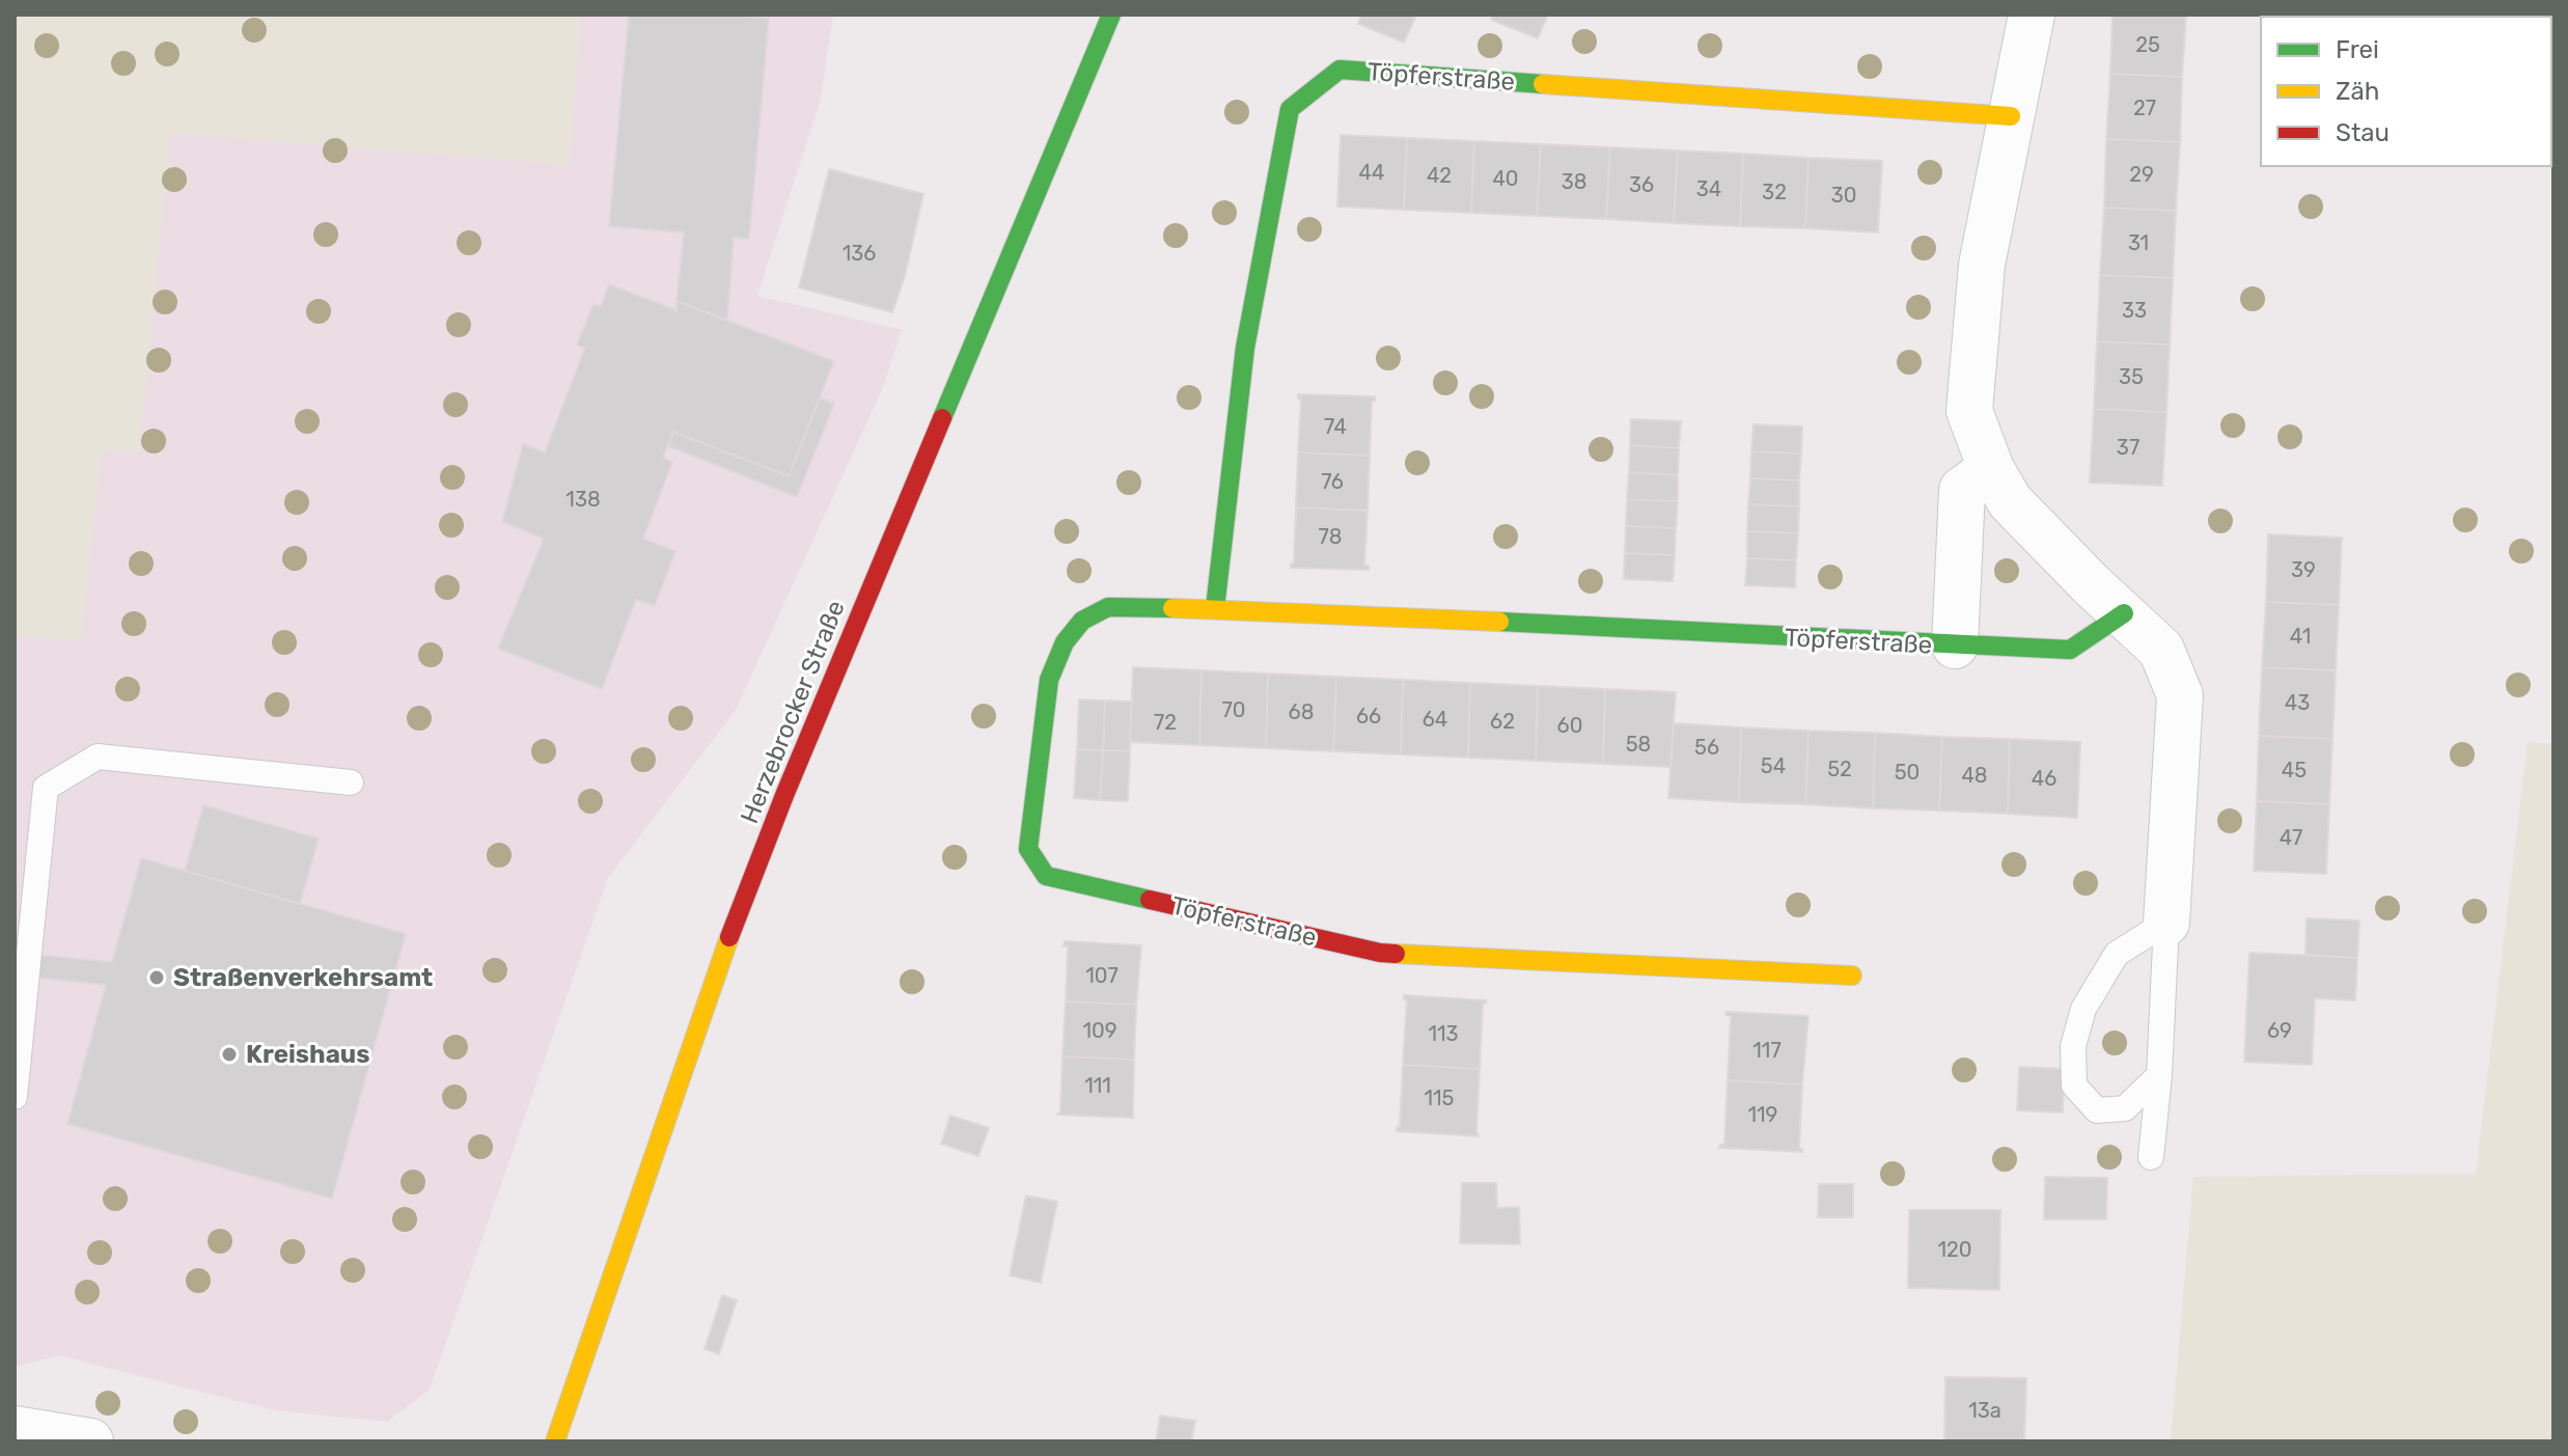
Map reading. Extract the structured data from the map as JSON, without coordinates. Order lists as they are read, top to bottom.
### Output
{
  "streets": {
    "street": ["Töpferstraße", "Herzebrocker Straße"]
  },
  "places": ["Straßenverkehrsamt", "Kreishaus"],
  "house_numbers": [
    "25",
    "27",
    "44",
    "29",
    "42",
    "40",
    "38",
    "36",
    "34",
    "32",
    "30",
    "31",
    "136",
    "33",
    "35",
    "74",
    "37",
    "76",
    "138",
    "78",
    "39",
    "41",
    "43",
    "70",
    "68",
    "66",
    "64",
    "62",
    "72",
    "60",
    "58",
    "56",
    "54",
    "52",
    "45",
    "50",
    "48",
    "46",
    "47",
    "107",
    "109",
    "69",
    "113",
    "117",
    "111",
    "115",
    "119",
    "120",
    "13a"
  ],
  "legend": ["Frei", "Zäh", "Stau"]
}
